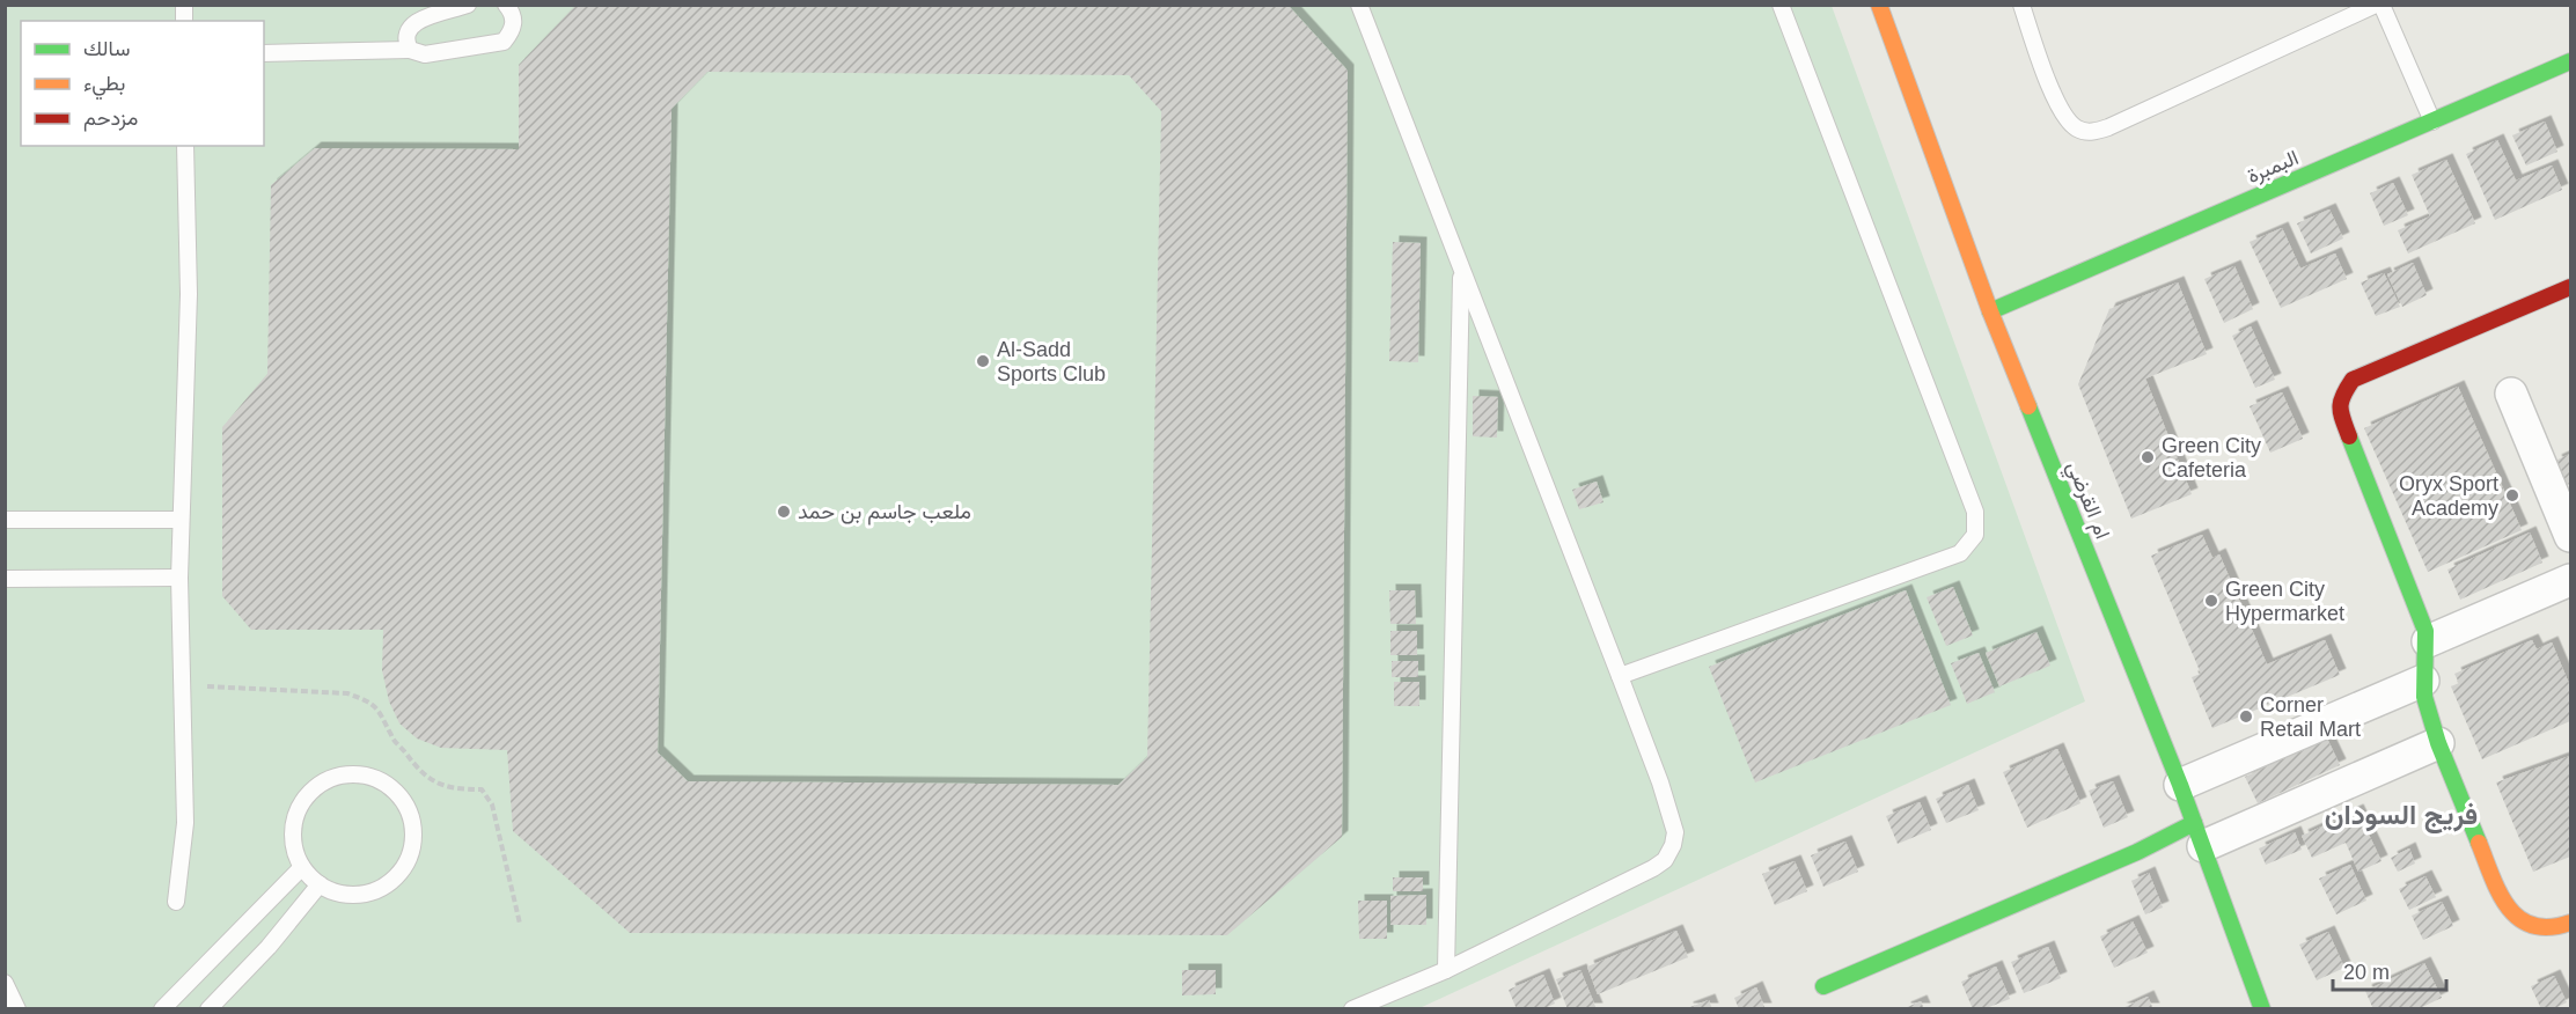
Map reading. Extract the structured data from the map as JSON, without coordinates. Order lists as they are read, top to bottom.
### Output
{
  "streets": {
    "street": ["البمبرة", "ام القرضي"]
  },
  "crossings": [
    ["البمبرة", "ام القرضي"]
  ],
  "districts": ["فريج السودان"],
  "places": [
    "Al-Sadd Sports Club",
    "Green City Cafeteria",
    "Oryx Sport Academy",
    "ملعب جاسم بن حمد",
    "Green City Hypermarket",
    "Corner Retail Mart"
  ],
  "legend": ["سالك", "بطيء", "مزدحم"],
  "scale_bar": "20 m"
}
